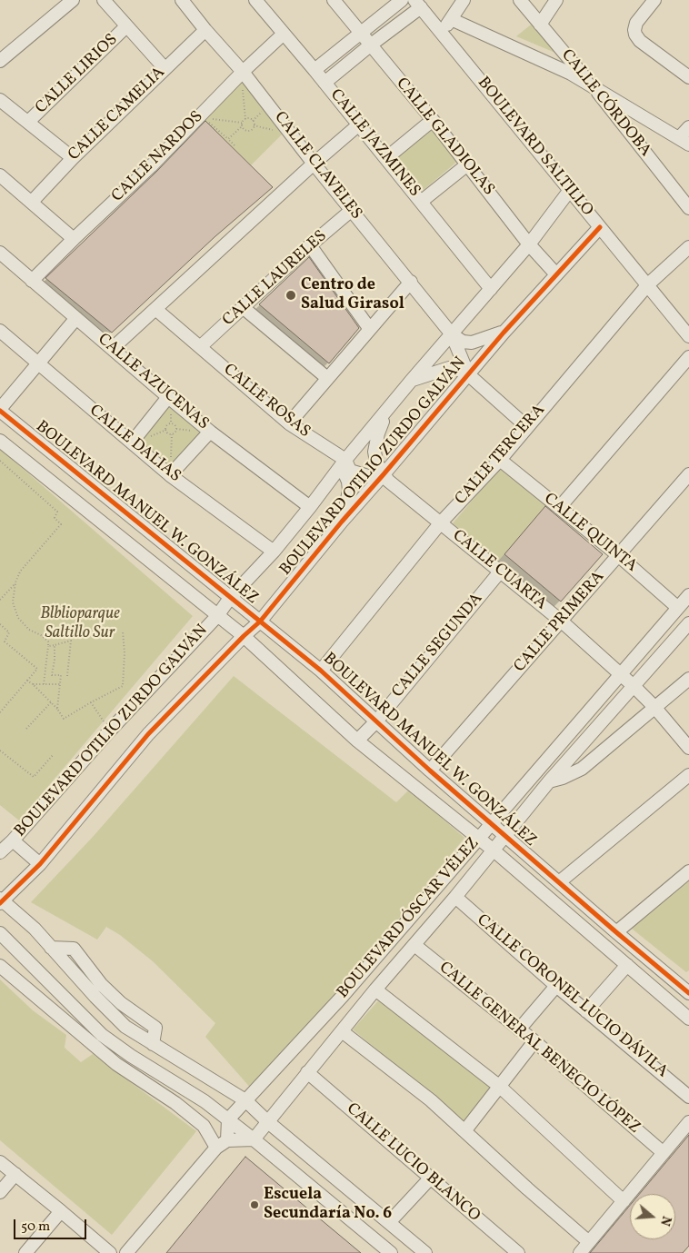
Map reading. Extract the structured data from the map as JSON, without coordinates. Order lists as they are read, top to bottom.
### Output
{
  "streets": {
    "street": [
      "CALLE LIRIOS",
      "CALLE CÓRDOBA",
      "CALLE CAMELIA",
      "CALLE GLADIOLAS",
      "CALLE JAZMINES",
      "BOULEVARD SALTILLO",
      "CALLE NARDOS",
      "CALLE CLAVELES",
      "CALLE LAURELES",
      "CALLE AZUCENAS",
      "CALLE ROSAS",
      "CALLE DALIAS",
      "CALLE TERCERA",
      "BOULEVARD OTILIO ZURDO GALVÁN",
      "BOULEVARD MANUEL W. GONZÁLEZ",
      "CALLE QUINTA",
      "CALLE CUARTA",
      "CALLE PRIMERA",
      "CALLE SEGUNDA",
      "BOULEVARD ÓSCAR VÉLEZ",
      "CALLE CORONEL LUCIO DÁVILA",
      "CALLE GENERAL BENECIO LÓPEZ",
      "CALLE LUCIO BLANCO"
    ]
  },
  "crossings": [
    ["CALLE CAMELIA", "CALLE CLAVELES"],
    ["CALLE GLADIOLAS", "BOULEVARD OTILIO ZURDO GALVÁN"],
    ["CALLE JAZMINES", "CALLE NARDOS"],
    ["CALLE JAZMINES", "BOULEVARD OTILIO ZURDO GALVÁN"],
    ["BOULEVARD SALTILLO", "CALLE TERCERA"],
    ["BOULEVARD SALTILLO", "BOULEVARD OTILIO ZURDO GALVÁN"],
    ["CALLE NARDOS", "CALLE CLAVELES"],
    ["CALLE NARDOS", "CALLE AZUCENAS"],
    ["CALLE CLAVELES", "CALLE LAURELES"],
    ["CALLE CLAVELES", "BOULEVARD OTILIO ZURDO GALVÁN"],
    ["CALLE LAURELES", "CALLE ROSAS"],
    ["CALLE AZUCENAS", "BOULEVARD OTILIO ZURDO GALVÁN"],
    ["CALLE ROSAS", "BOULEVARD OTILIO ZURDO GALVÁN"],
    ["CALLE ROSAS", "CALLE CUARTA"],
    ["CALLE DALIAS", "BOULEVARD OTILIO ZURDO GALVÁN"],
    ["CALLE TERCERA", "BOULEVARD MANUEL W. GONZÁLEZ"],
    ["CALLE TERCERA", "CALLE QUINTA"],
    ["CALLE TERCERA", "CALLE CUARTA"],
    ["BOULEVARD OTILIO ZURDO GALVÁN", "BOULEVARD MANUEL W. GONZÁLEZ"],
    ["BOULEVARD OTILIO ZURDO GALVÁN", "CALLE CUARTA"],
    ["BOULEVARD MANUEL W. GONZÁLEZ", "CALLE PRIMERA"],
    ["BOULEVARD MANUEL W. GONZÁLEZ", "CALLE SEGUNDA"],
    ["BOULEVARD MANUEL W. GONZÁLEZ", "BOULEVARD ÓSCAR VÉLEZ"],
    ["CALLE QUINTA", "CALLE PRIMERA"],
    ["CALLE QUINTA", "BOULEVARD ÓSCAR VÉLEZ"],
    ["CALLE CUARTA", "CALLE PRIMERA"],
    ["CALLE CUARTA", "CALLE SEGUNDA"],
    ["CALLE CUARTA", "BOULEVARD ÓSCAR VÉLEZ"],
    ["BOULEVARD ÓSCAR VÉLEZ", "CALLE CORONEL LUCIO DÁVILA"],
    ["BOULEVARD ÓSCAR VÉLEZ", "CALLE GENERAL BENECIO LÓPEZ"],
    ["BOULEVARD ÓSCAR VÉLEZ", "CALLE LUCIO BLANCO"]
  ],
  "parks": ["Blblioparque Saltillo Sur"],
  "places": ["Centro de Salud Girasol", "Escuela Secundaría No. 6"],
  "scale_bar": "50 m",
  "north": "right"
}
